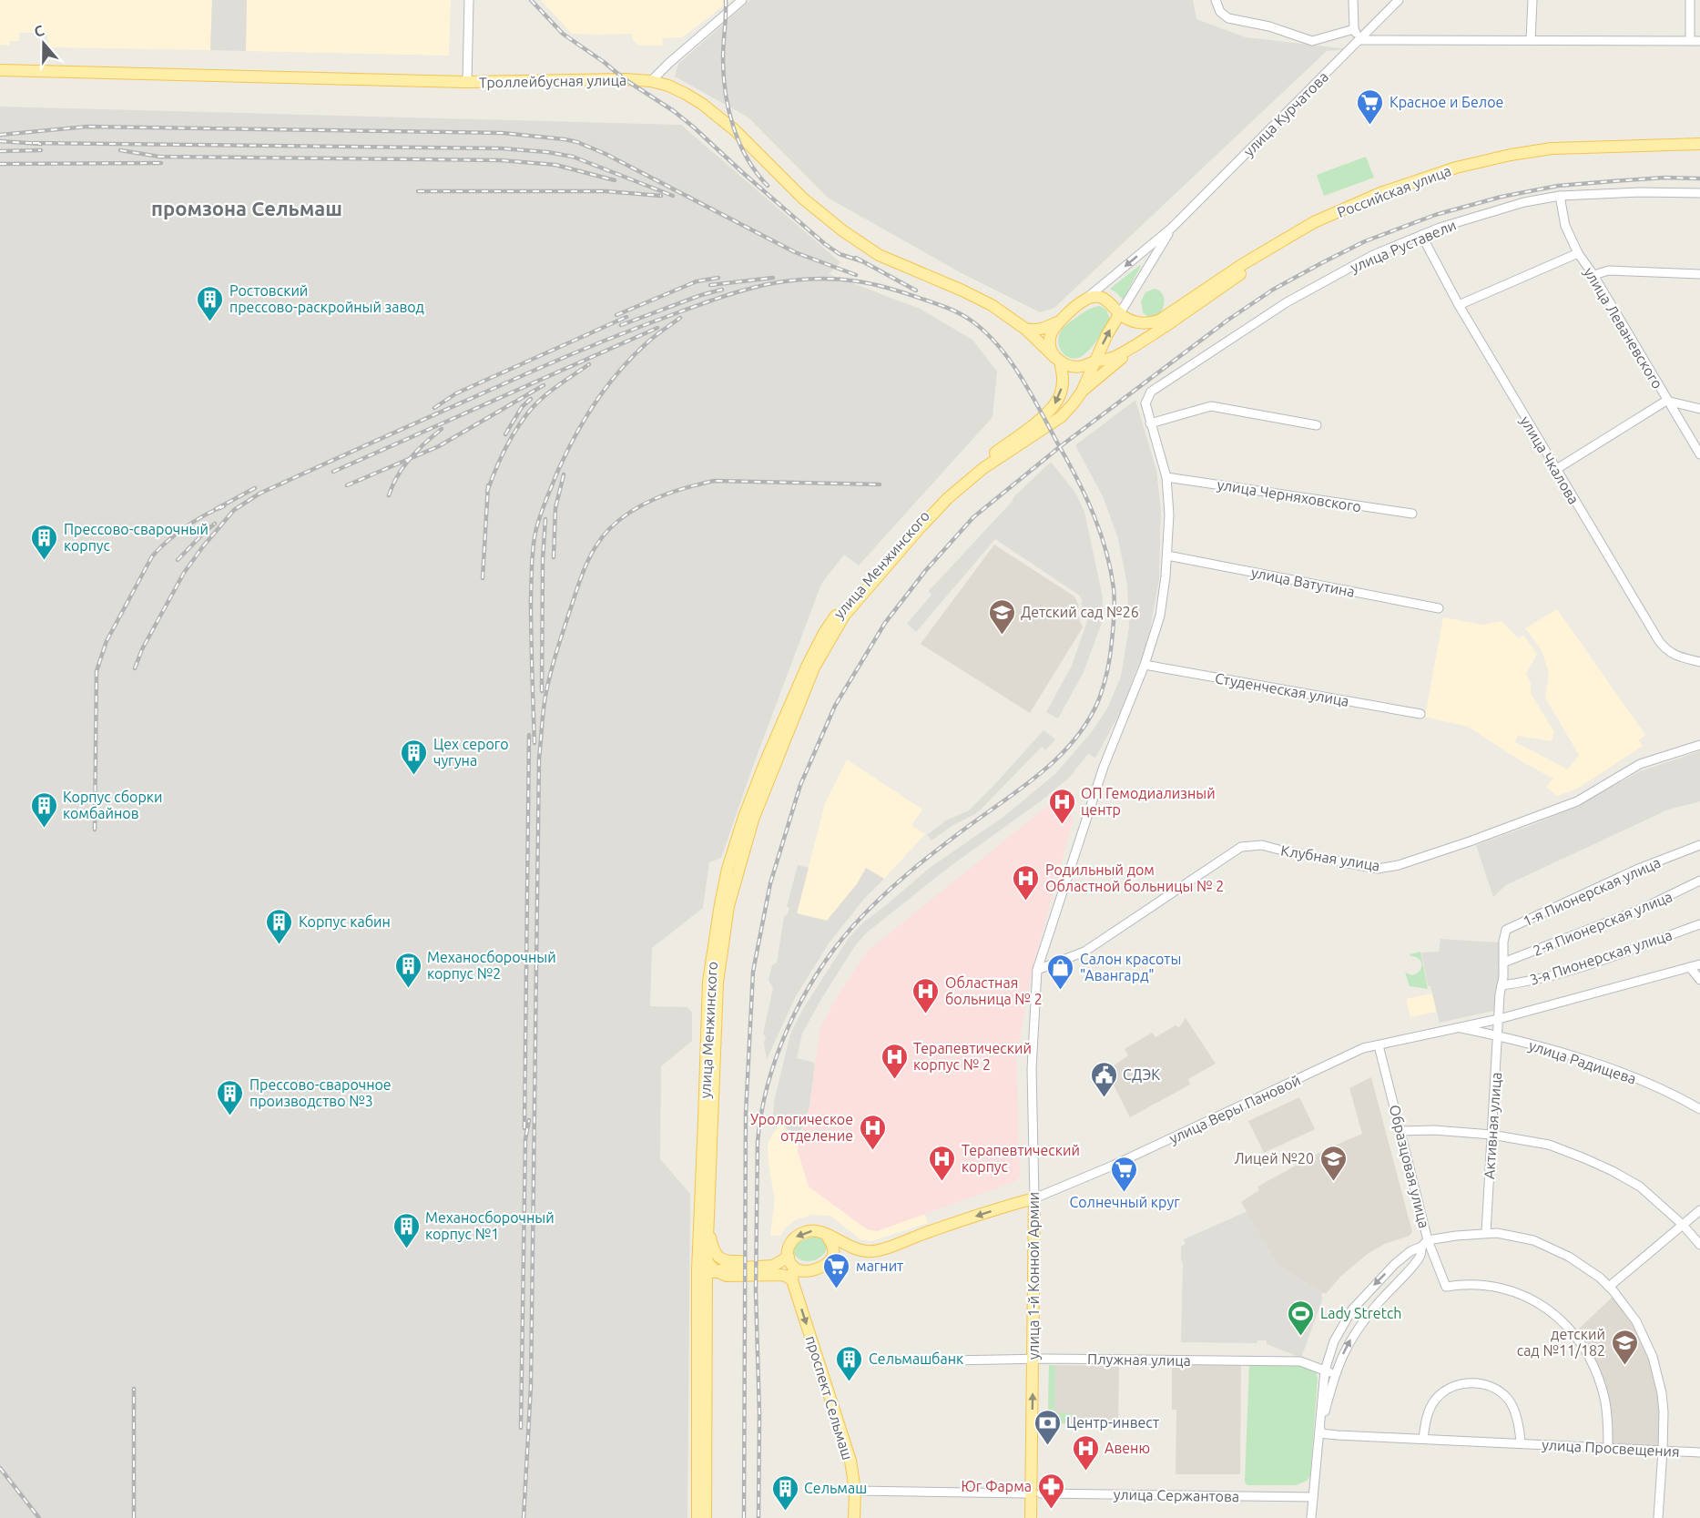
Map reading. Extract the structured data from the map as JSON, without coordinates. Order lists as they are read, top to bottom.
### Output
{
  "streets": {
    "main road": [
      "Троллейбусная улица",
      "Российская улица",
      "улица Менжинского",
      "улица Веры Пановой",
      "улица 1-й Конной Армии",
      "проспект Сельмаш"
    ],
    "street": [
      "улица Курчатова",
      "улица Руставели",
      "улица Леваневского",
      "улица Чкалова",
      "улица Черняховского",
      "улица Ватутина",
      "Студенческая улица",
      "Клубная улица",
      "1-я Пионерская улица",
      "2-я Пионерская улица",
      "3-я Пионерская улица",
      "улица Радищева",
      "Активная улица",
      "Образцовая улица",
      "Плужная улица",
      "улица Просвещения",
      "улица Сержантова"
    ]
  },
  "crossings": [
    ["Троллейбусная улица", "улица Курчатова"],
    ["Троллейбусная улица", "Российская улица"],
    ["улица Курчатова", "Российская улица"],
    ["улица Руставели", "улица Леваневского"],
    ["улица Руставели", "улица Чкалова"],
    ["улица Руставели", "улица 1-й Конной Армии"],
    ["улица Черняховского", "улица 1-й Конной Армии"],
    ["улица Ватутина", "улица 1-й Конной Армии"],
    ["Студенческая улица", "улица 1-й Конной Армии"],
    ["Клубная улица", "улица 1-й Конной Армии"],
    ["1-я Пионерская улица", "2-я Пионерская улица"],
    ["1-я Пионерская улица", "3-я Пионерская улица"],
    ["1-я Пионерская улица", "улица Веры Пановой"],
    ["1-я Пионерская улица", "Активная улица"],
    ["улица Радищева", "улица Веры Пановой"],
    ["улица Радищева", "Активная улица"],
    ["улица Веры Пановой", "Активная улица"],
    ["улица Веры Пановой", "Образцовая улица"],
    ["улица Веры Пановой", "улица 1-й Конной Армии"],
    ["Образцовая улица", "улица Просвещения"],
    ["улица 1-й Конной Армии", "Плужная улица"]
  ],
  "one_way": ["проспект Сельмаш"],
  "districts": ["промзона Сельмаш"],
  "places": {
    "supermarket": ["Красное и Белое", "Солнечный круг", "магнит"],
    "building": [
      "Ростовский прессово-раскройный завод",
      "Прессово-сварочный корпус",
      "Цех серого чугуна",
      "Корпус сборки комбайнов",
      "Корпус кабин",
      "Механосборочный корпус №2",
      "Прессово-сварочное производство №3",
      "Механосборочный корпус №1",
      "Сельмашбанк",
      "Сельмаш"
    ],
    "school or university": ["Детский сад №26", "Лицей №20", "детский сад №11/182"],
    "hospital": [
      "ОП Гемодиализный центр",
      "Родильный дом Областной больницы № 2",
      "Областная больница № 2",
      "Терапевтический корпус № 2",
      "Урологическое отделение",
      "Терапевтический корпус",
      "Авеню"
    ],
    "shop": ["Салон красоты \"Авангард\""],
    "public building": ["СДЭК"],
    "sports": ["Lady Stretch"],
    "bank": ["Центр-инвест"],
    "pharmacy": ["Юг Фарма"]
  },
  "north": "top"
}
